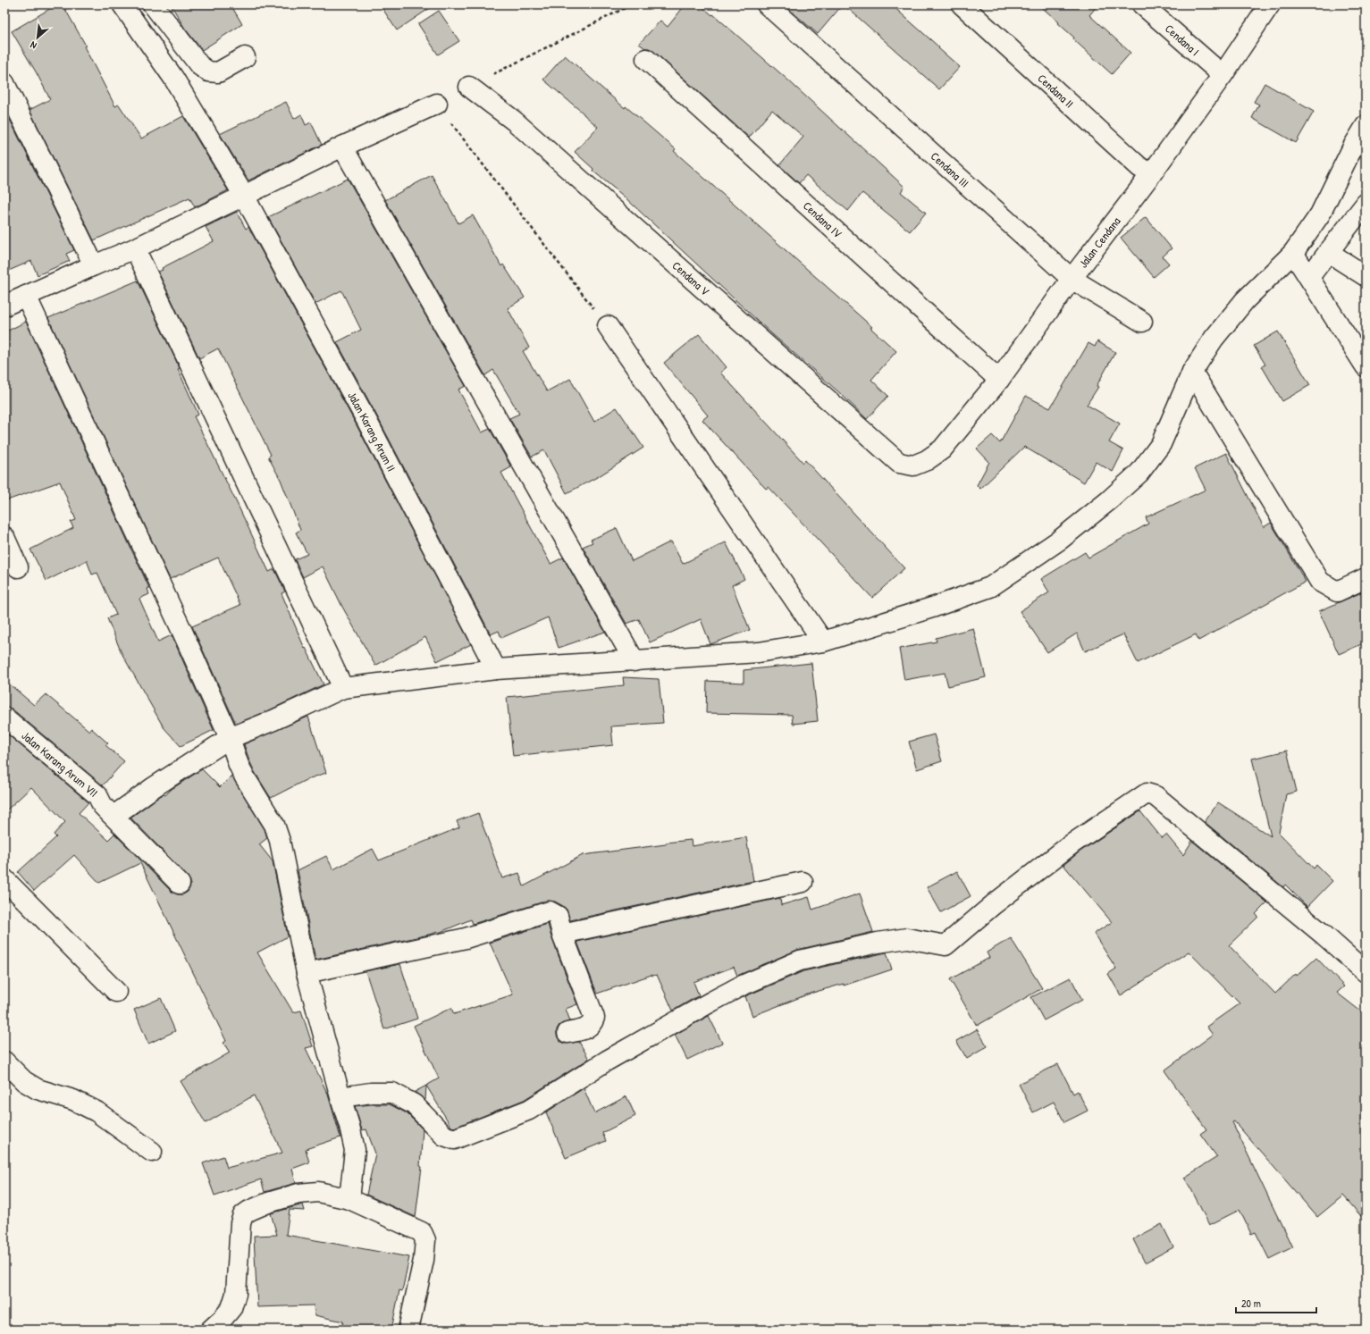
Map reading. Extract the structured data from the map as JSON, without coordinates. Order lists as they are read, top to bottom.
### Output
{
  "streets": {
    "street": [
      "Cendana I",
      "Cendana II",
      "Cendana III",
      "Cendana IV",
      "Jalan Cendana",
      "Cendana V",
      "Jalan Karang Arum II",
      "Jalan Karang Arum VII"
    ]
  },
  "crossings": [
    ["Cendana I", "Jalan Cendana"],
    ["Cendana II", "Jalan Cendana"],
    ["Cendana III", "Jalan Cendana"],
    ["Cendana IV", "Jalan Cendana"],
    ["Jalan Cendana", "Cendana V"]
  ],
  "scale_bar": "20 m",
  "north": "bottom left"
}
